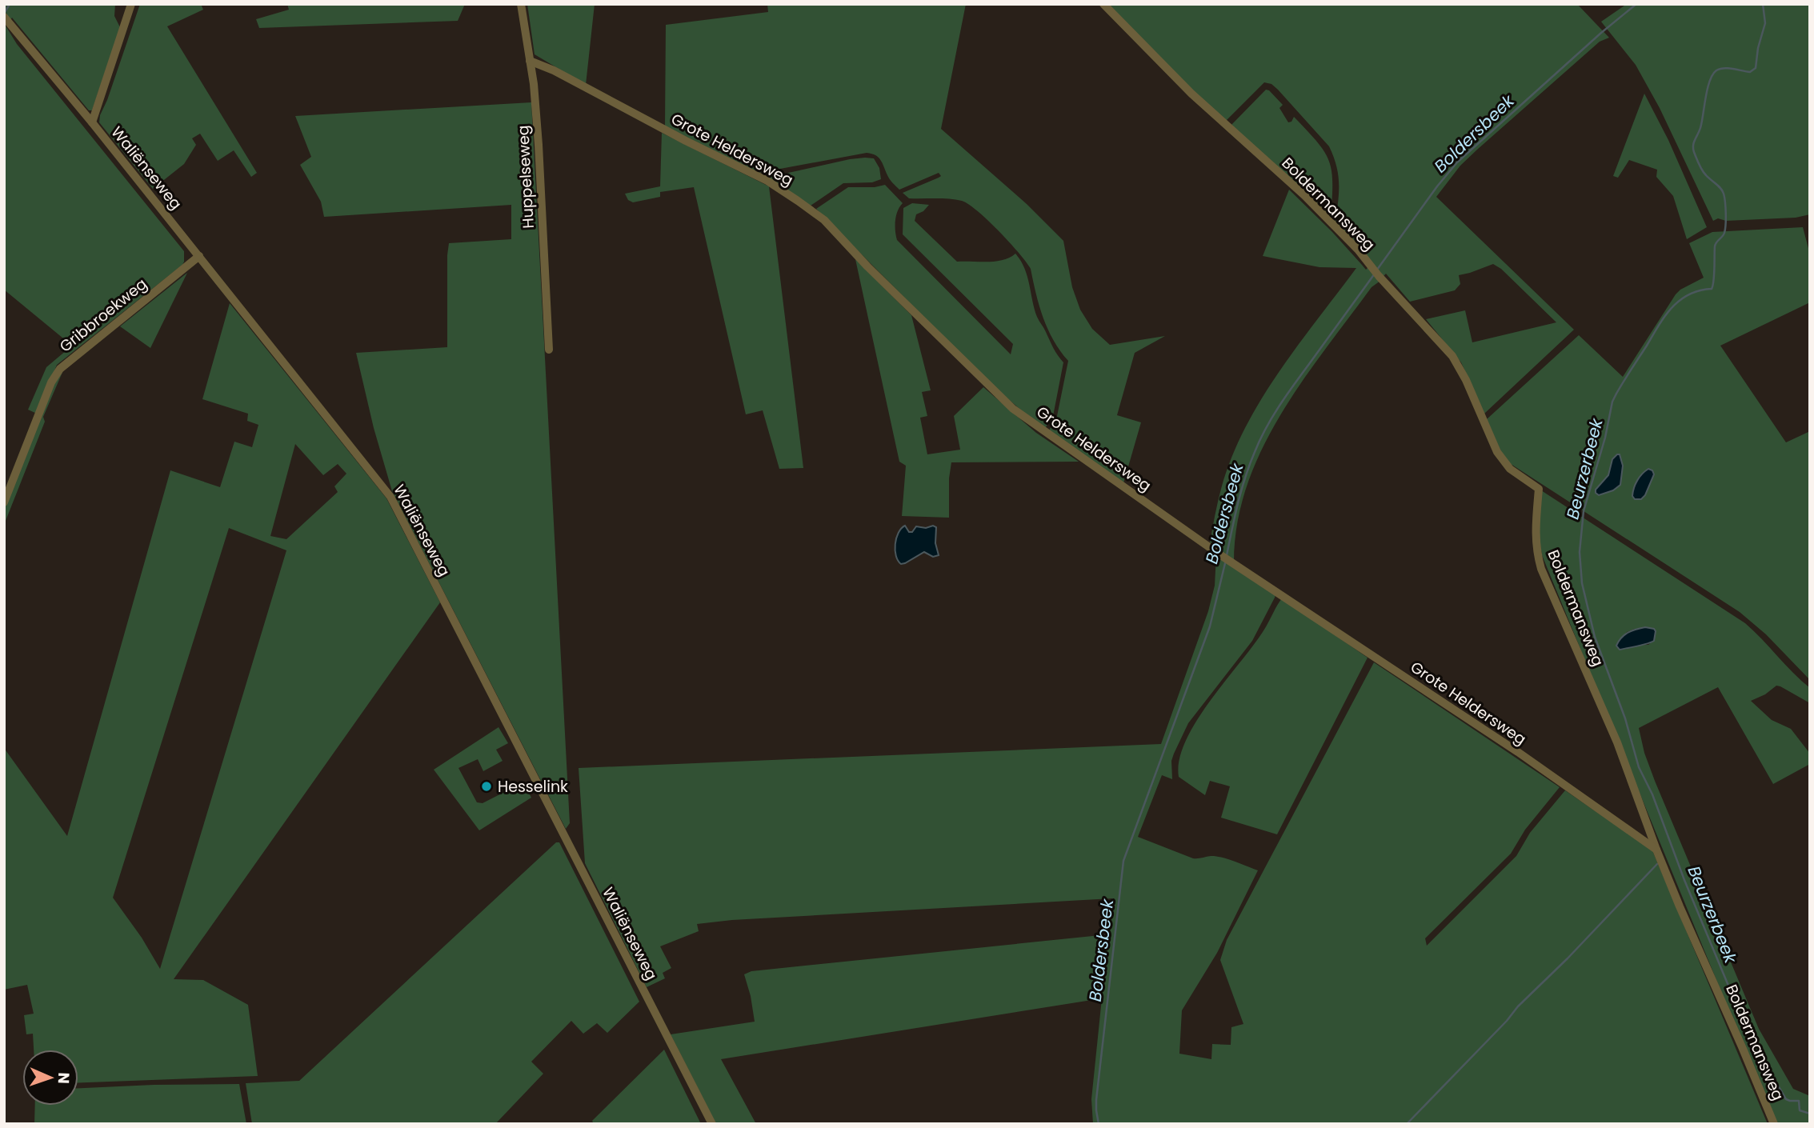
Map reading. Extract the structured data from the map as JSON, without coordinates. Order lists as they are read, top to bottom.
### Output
{
  "streets": {
    "street": [
      "Grote Heldersweg",
      "Waliënseweg",
      "Huppelseweg",
      "Boldermansweg",
      "Gribbroekweg"
    ]
  },
  "crossings": [
    ["Grote Heldersweg", "Huppelseweg"],
    ["Grote Heldersweg", "Boldermansweg"],
    ["Waliënseweg", "Gribbroekweg"]
  ],
  "water": ["Boldersbeek", "Beurzerbeek"],
  "places": ["Hesselink"],
  "north": "right"
}
